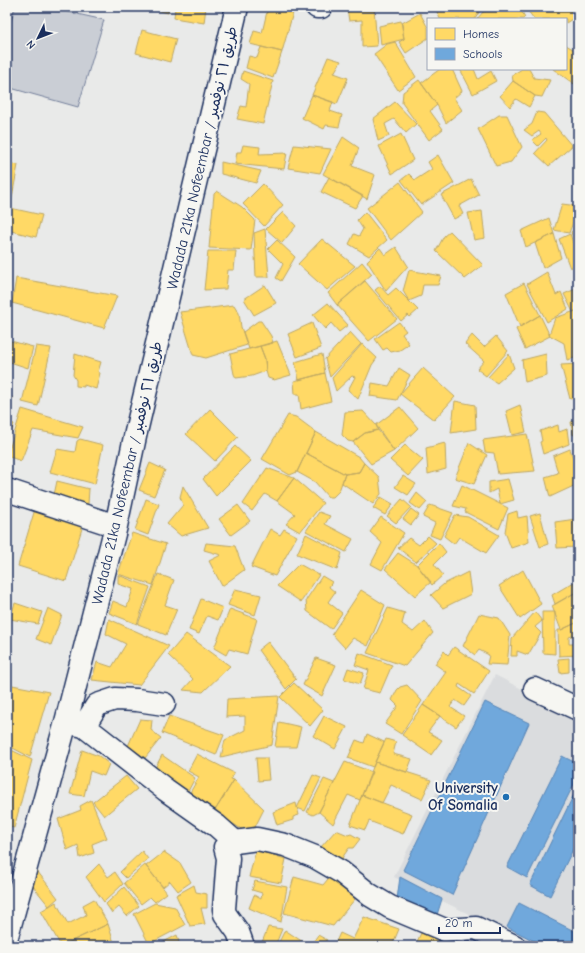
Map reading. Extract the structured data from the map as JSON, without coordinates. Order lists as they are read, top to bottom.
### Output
{
  "streets": {
    "street": ["Wadada 21ka Nofeembar / طريق ٢١ نوفمبر"]
  },
  "places": ["University Of Somalia"],
  "legend": ["Homes", "Schools"],
  "scale_bar": "20 m",
  "north": "bottom left"
}
